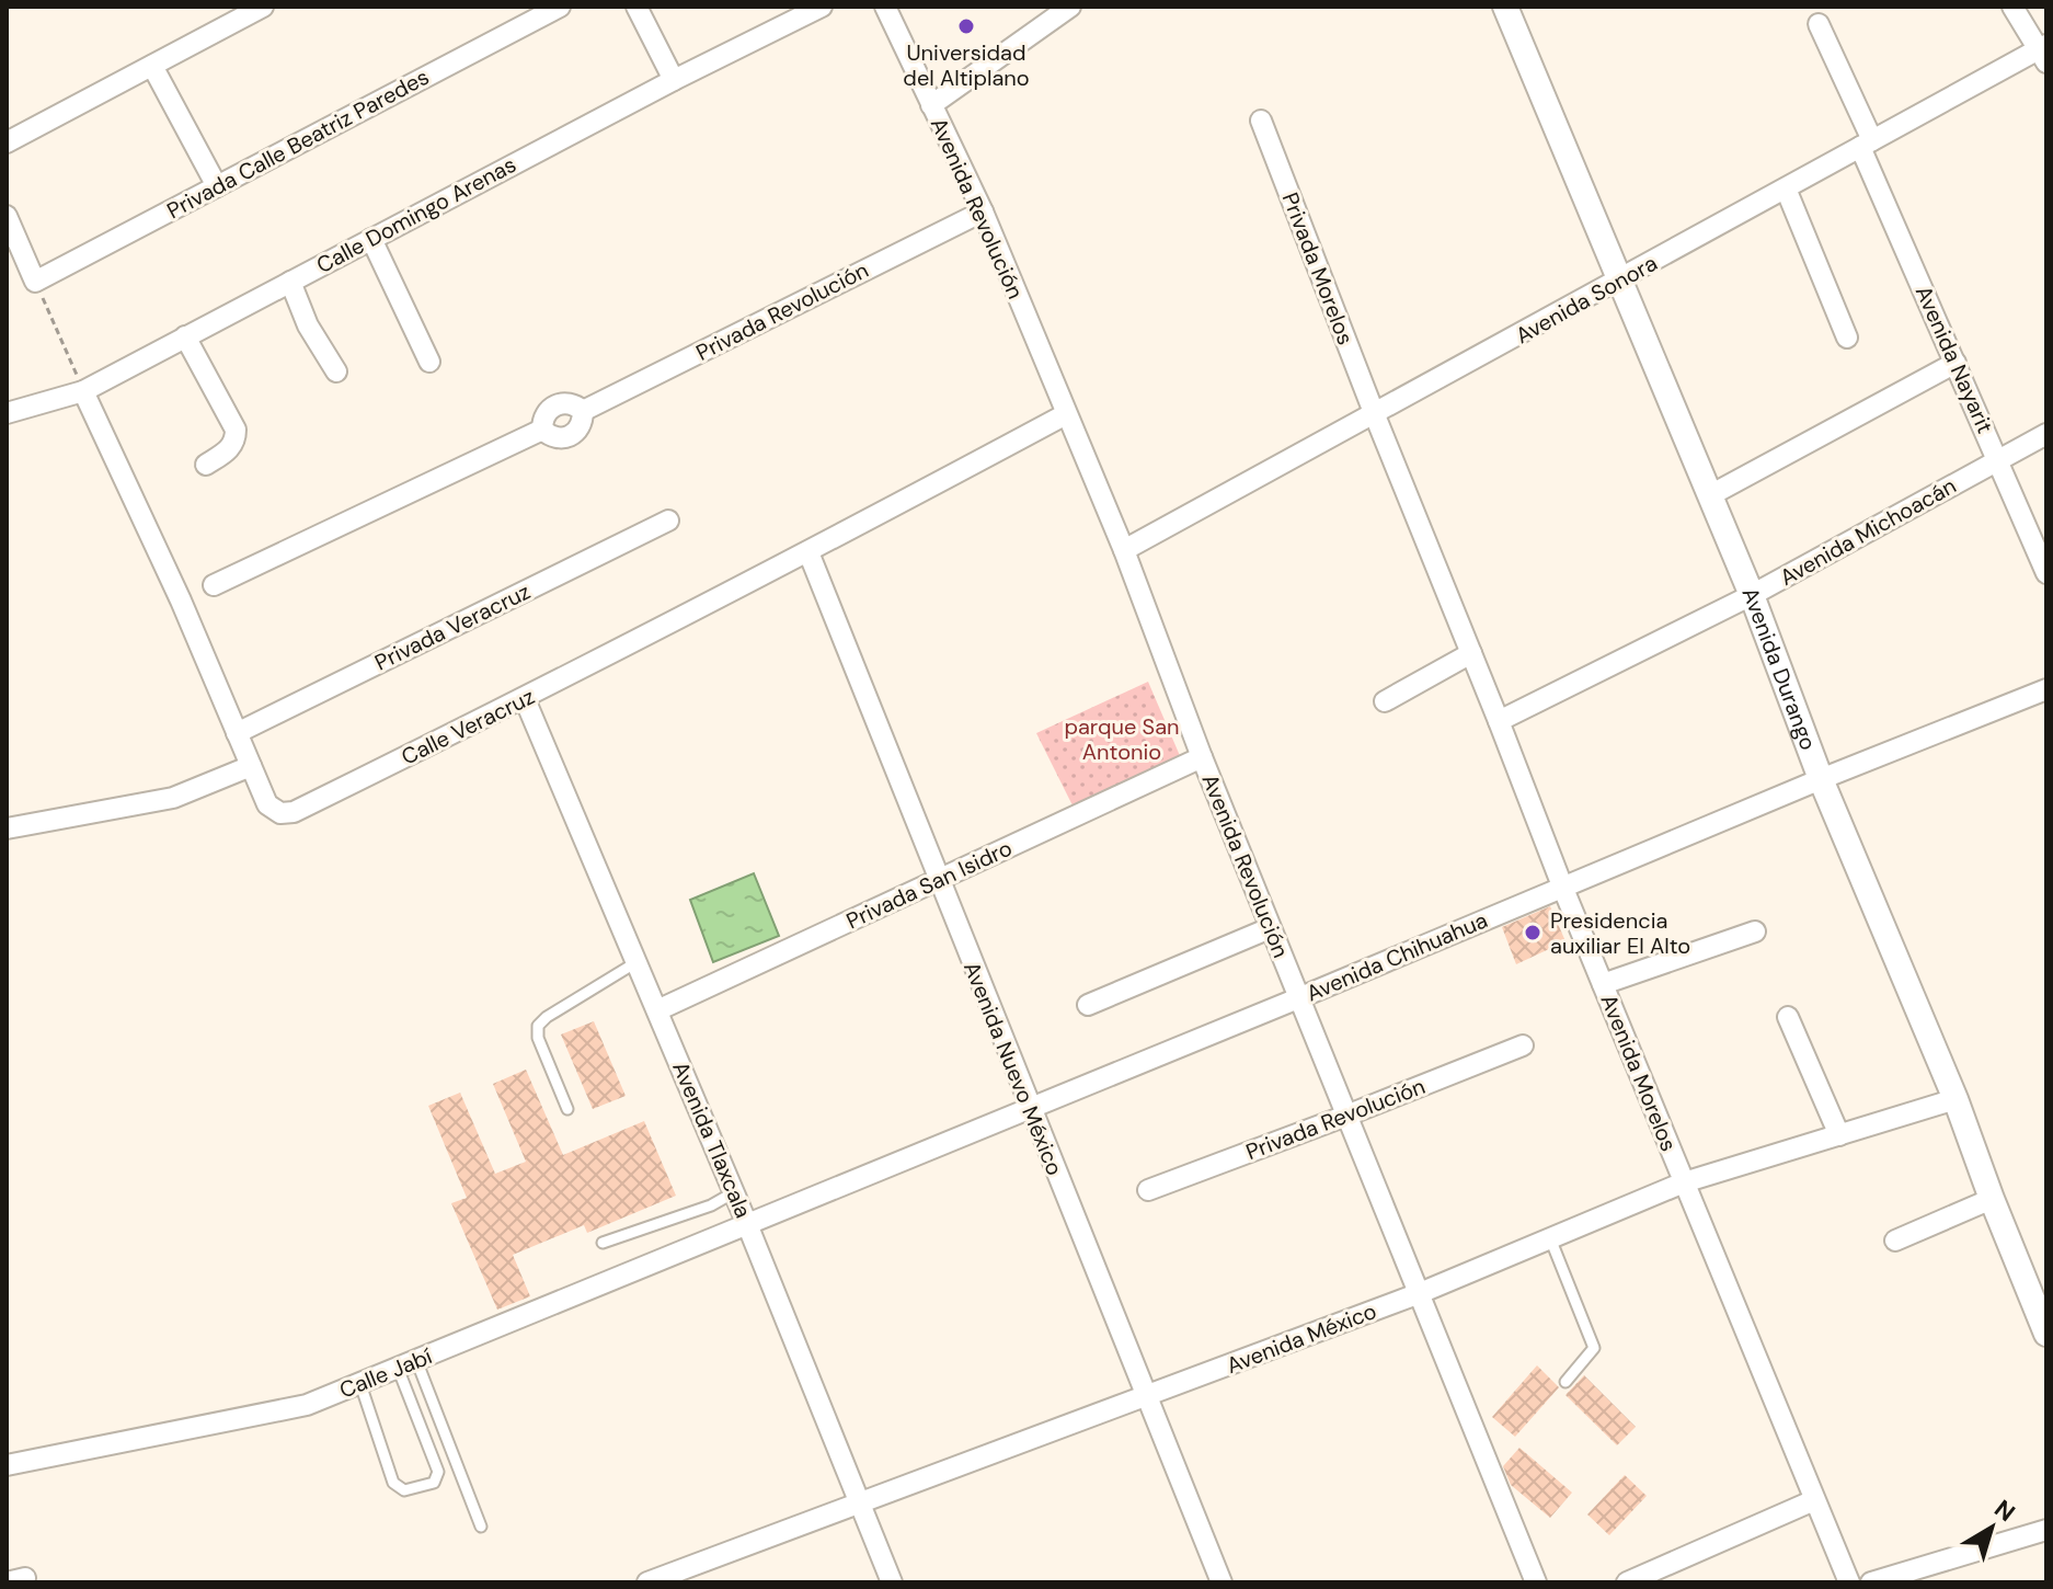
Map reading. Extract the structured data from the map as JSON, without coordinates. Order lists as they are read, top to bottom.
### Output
{
  "streets": {
    "street": [
      "Privada Calle Beatriz Paredes",
      "Avenida Revolución",
      "Calle Domingo Arenas",
      "Privada Morelos",
      "Avenida Sonora",
      "Privada Revolución",
      "Avenida Nayarit",
      "Avenida Michoacán",
      "Privada Veracruz",
      "Avenida Durango",
      "Calle Veracruz",
      "Privada San Isidro",
      "Avenida Chihuahua",
      "Avenida Nuevo México",
      "Avenida Morelos",
      "Avenida Tlaxcala",
      "Avenida México",
      "Calle Jabí"
    ]
  },
  "crossings": [
    ["Avenida Revolución", "Avenida Sonora"],
    ["Avenida Revolución", "Privada Revolución"],
    ["Avenida Revolución", "Calle Veracruz"],
    ["Avenida Revolución", "Privada San Isidro"],
    ["Avenida Revolución", "Avenida Chihuahua"],
    ["Avenida Revolución", "Avenida México"],
    ["Calle Domingo Arenas", "Calle Veracruz"],
    ["Privada Morelos", "Avenida Sonora"],
    ["Privada Morelos", "Avenida Morelos"],
    ["Avenida Sonora", "Avenida Nayarit"],
    ["Avenida Sonora", "Avenida Durango"],
    ["Avenida Sonora", "Avenida Morelos"],
    ["Avenida Nayarit", "Avenida Michoacán"],
    ["Avenida Michoacán", "Avenida Durango"],
    ["Avenida Michoacán", "Avenida Morelos"],
    ["Privada Veracruz", "Calle Veracruz"],
    ["Avenida Durango", "Avenida Chihuahua"],
    ["Avenida Durango", "Avenida México"],
    ["Calle Veracruz", "Avenida Nuevo México"],
    ["Calle Veracruz", "Avenida Tlaxcala"],
    ["Privada San Isidro", "Avenida Nuevo México"],
    ["Privada San Isidro", "Avenida Tlaxcala"],
    ["Avenida Chihuahua", "Avenida Nuevo México"],
    ["Avenida Chihuahua", "Avenida Morelos"],
    ["Avenida Chihuahua", "Avenida Tlaxcala"],
    ["Avenida Chihuahua", "Calle Jabí"],
    ["Avenida Nuevo México", "Avenida México"],
    ["Avenida Morelos", "Avenida México"],
    ["Avenida Tlaxcala", "Avenida México"],
    ["Avenida Tlaxcala", "Calle Jabí"]
  ],
  "parks": ["parque San Antonio"],
  "places": ["Universidad del Altiplano", "Presidencia auxiliar El Alto"],
  "north": "top right"
}
